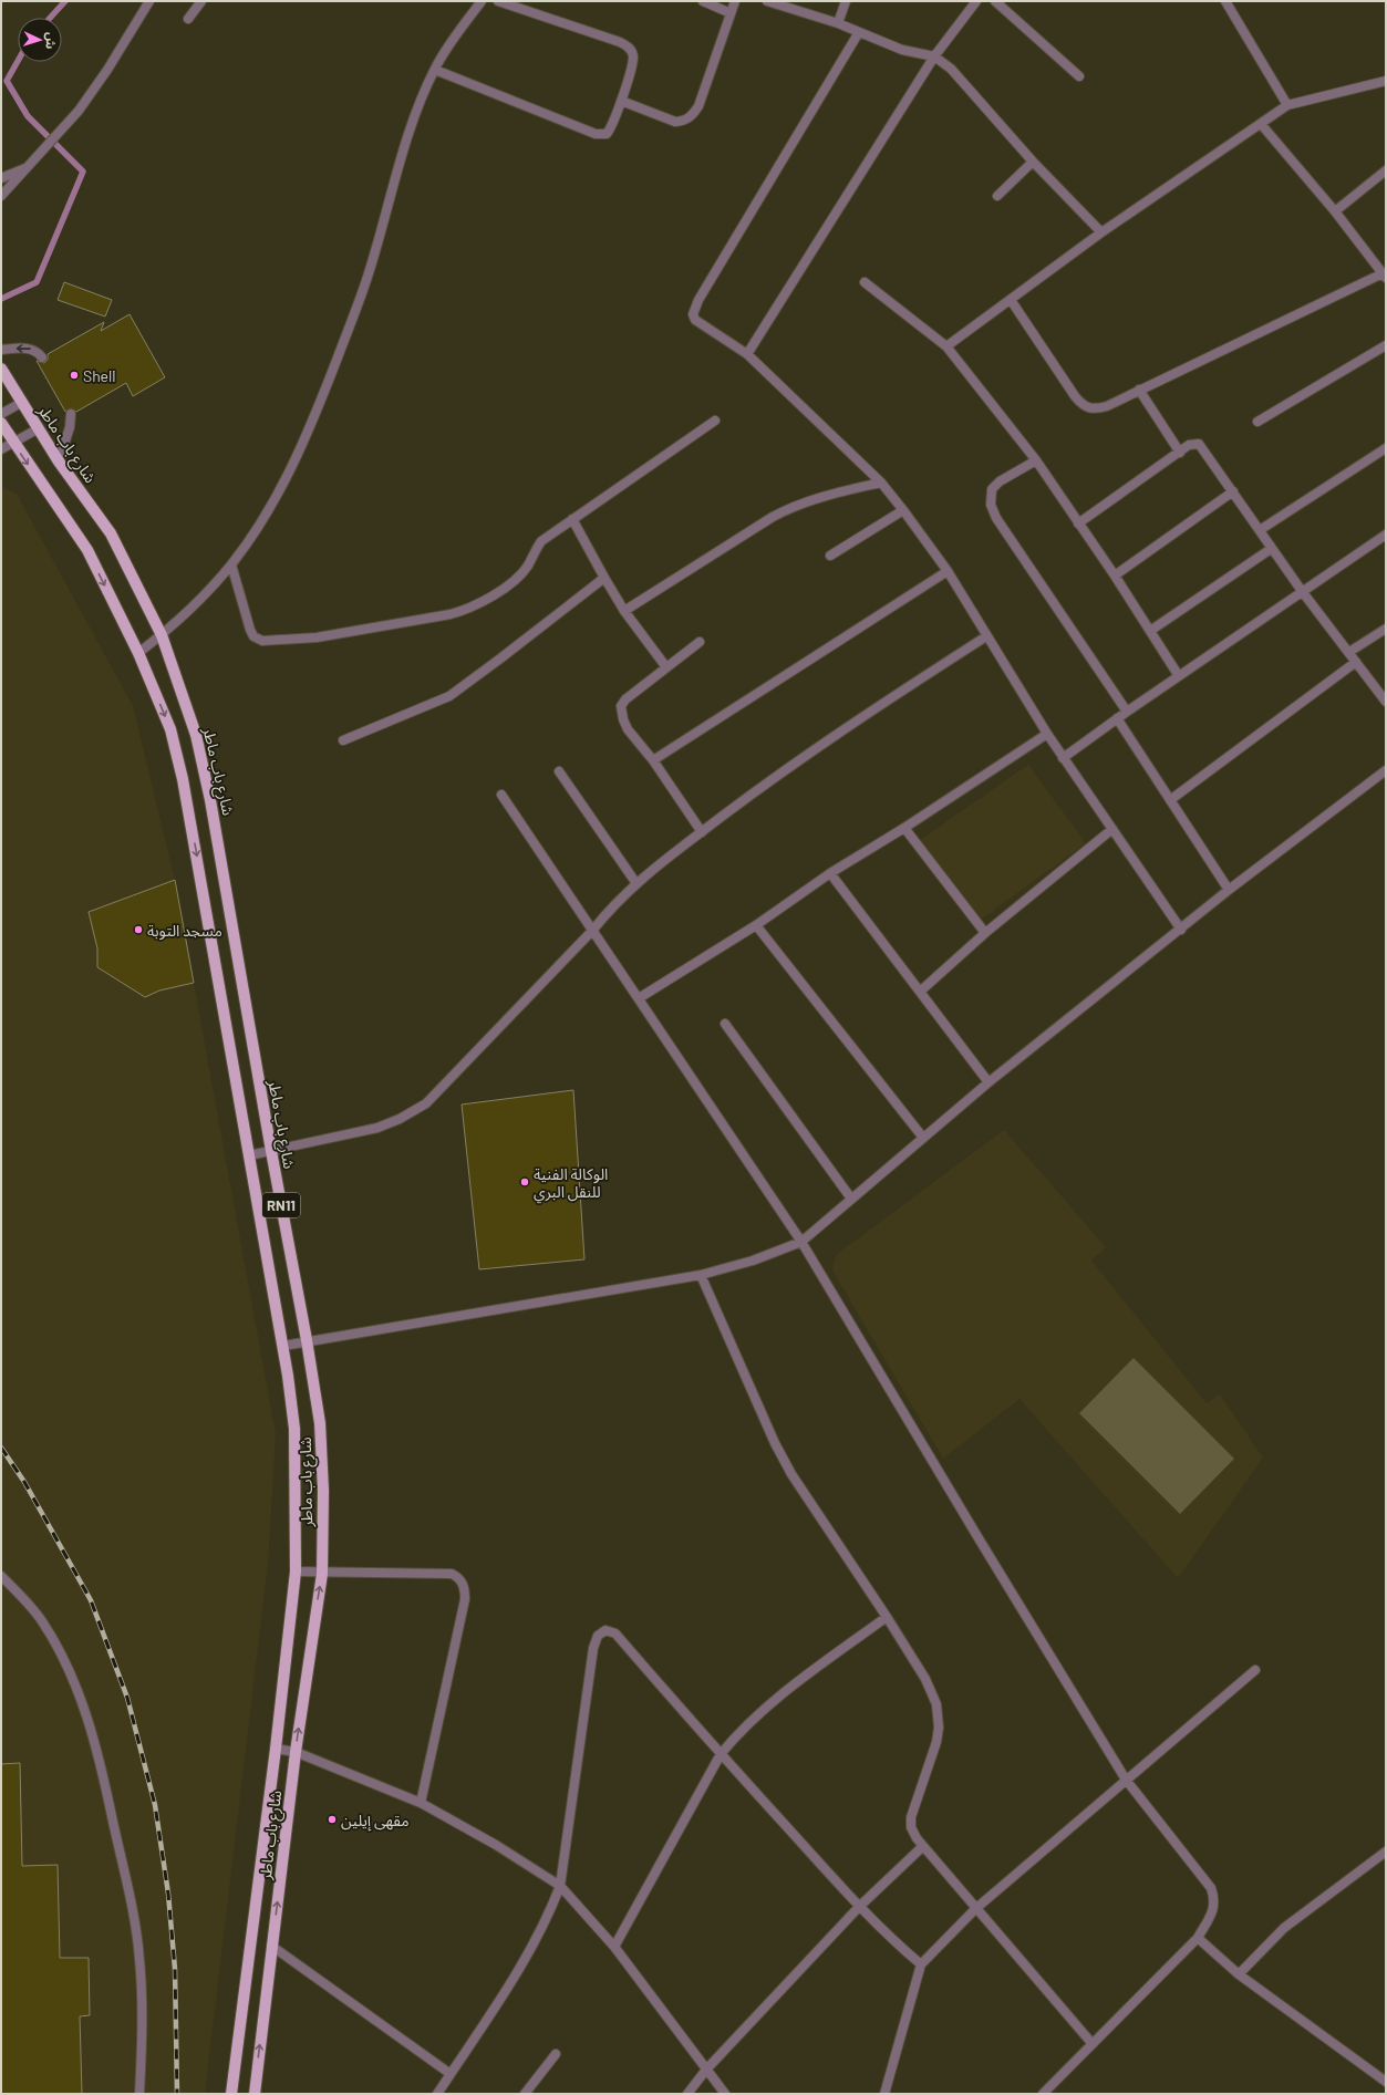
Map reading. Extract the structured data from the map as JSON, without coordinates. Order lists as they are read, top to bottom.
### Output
{
  "streets": {
    "main road": ["شارع باب ماطر", "RN11"]
  },
  "places": [
    "Shell",
    "مسجد التوبة",
    "الوكالة الفنية للنقل البري",
    "مقهى إيلين"
  ],
  "north": "right"
}
